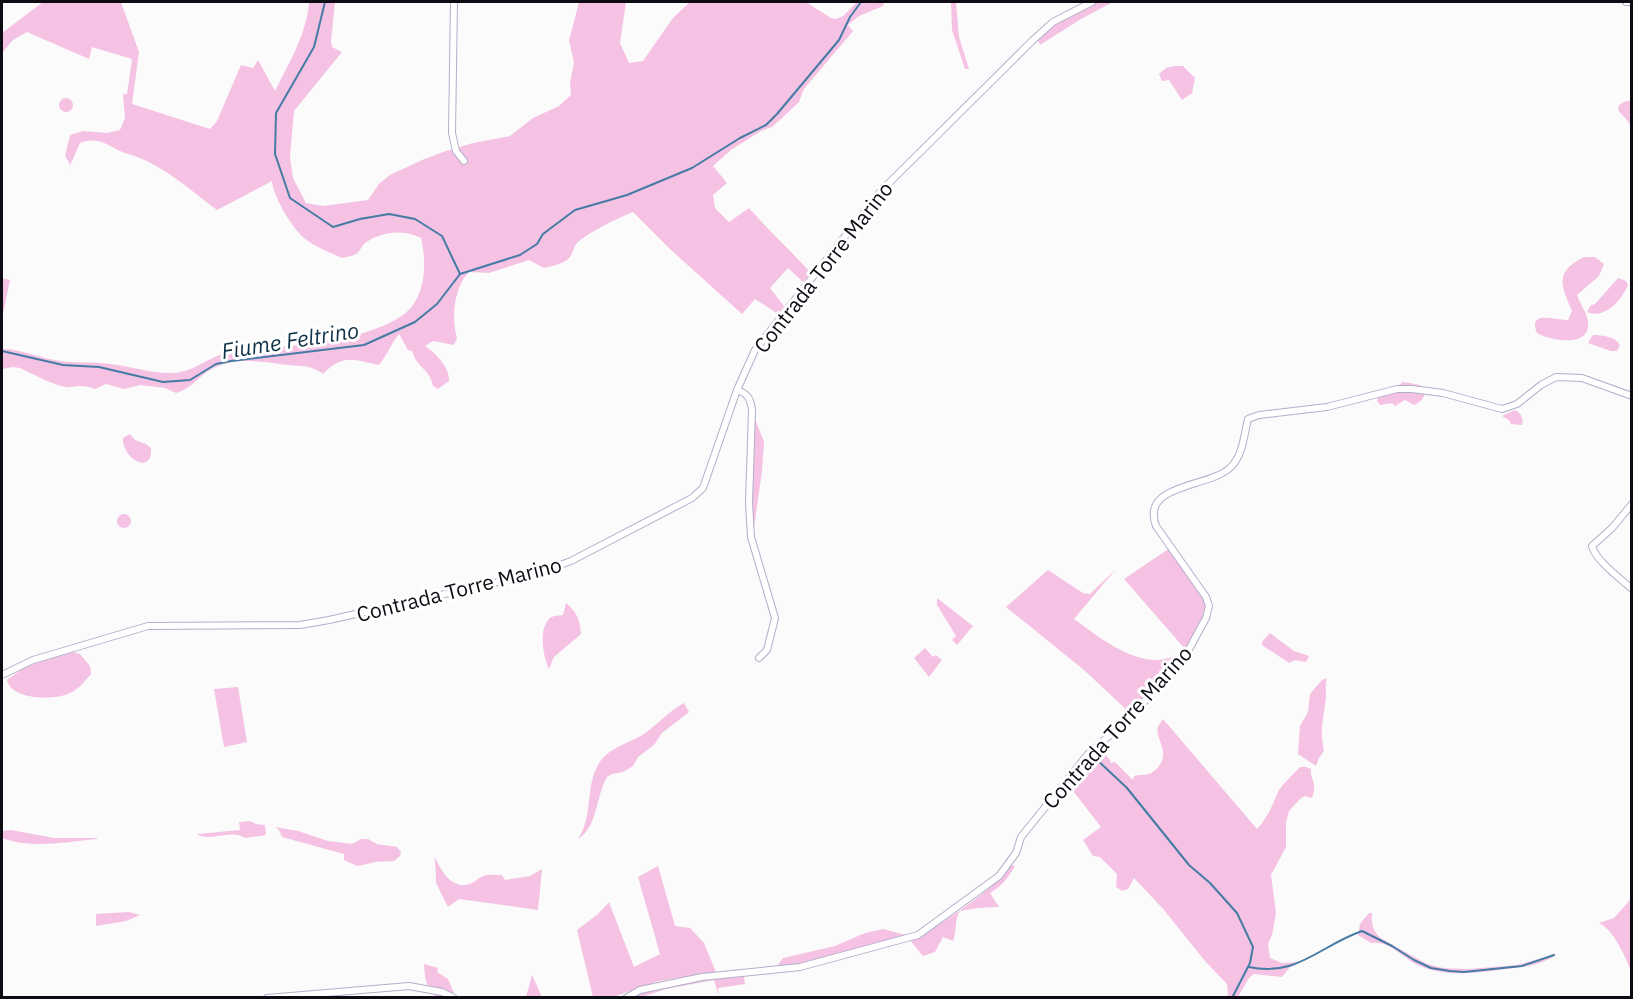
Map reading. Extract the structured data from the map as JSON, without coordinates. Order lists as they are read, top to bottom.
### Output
{
  "streets": {
    "street": ["Contrada Torre Marino"]
  },
  "water": ["Fiume Feltrino"]
}
